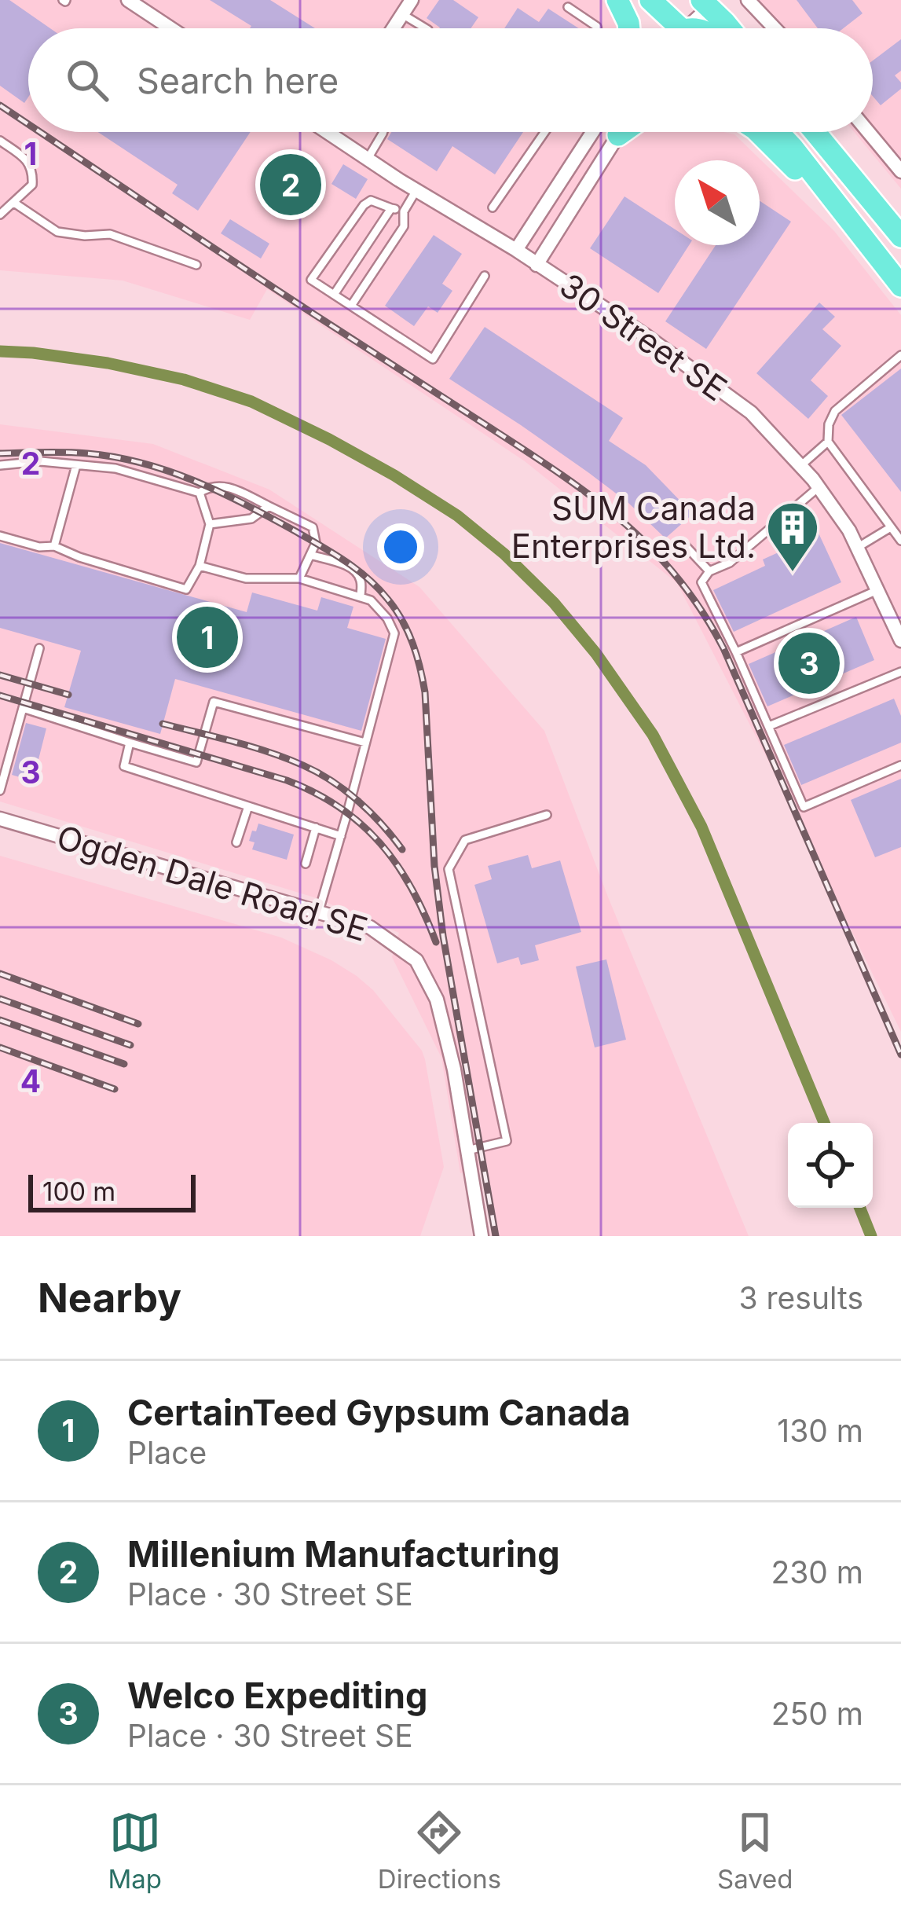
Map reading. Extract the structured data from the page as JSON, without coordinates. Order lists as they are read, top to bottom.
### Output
{
  "streets": {
    "street": ["30 Street SE", "Ogden Dale Road SE"]
  },
  "places": {
    "building": ["SUM Canada Enterprises Ltd."]
  },
  "scale_bar": "100 m",
  "north": "top left",
  "page": {
    "search": "Search here",
    "pins": ["2", "1", "3"],
    "scale": "100 m",
    "heading": ["Nearby", "3 results"],
    "list": [
      {
        "mark": "1",
        "name": "CertainTeed Gypsum Canada",
        "note": "Place",
        "value": "130 m"
      },
      {
        "mark": "2",
        "name": "Millenium Manufacturing",
        "note": "Place · 30 Street SE",
        "value": "230 m"
      },
      {
        "mark": "3",
        "name": "Welco Expediting",
        "note": "Place · 30 Street SE",
        "value": "250 m"
      }
    ],
    "nav": ["Map", "Directions", "Saved"]
  },
  "grid": {
    "rows": [
      "1",
      "2",
      "3",
      "4"
    ]
  }
}
